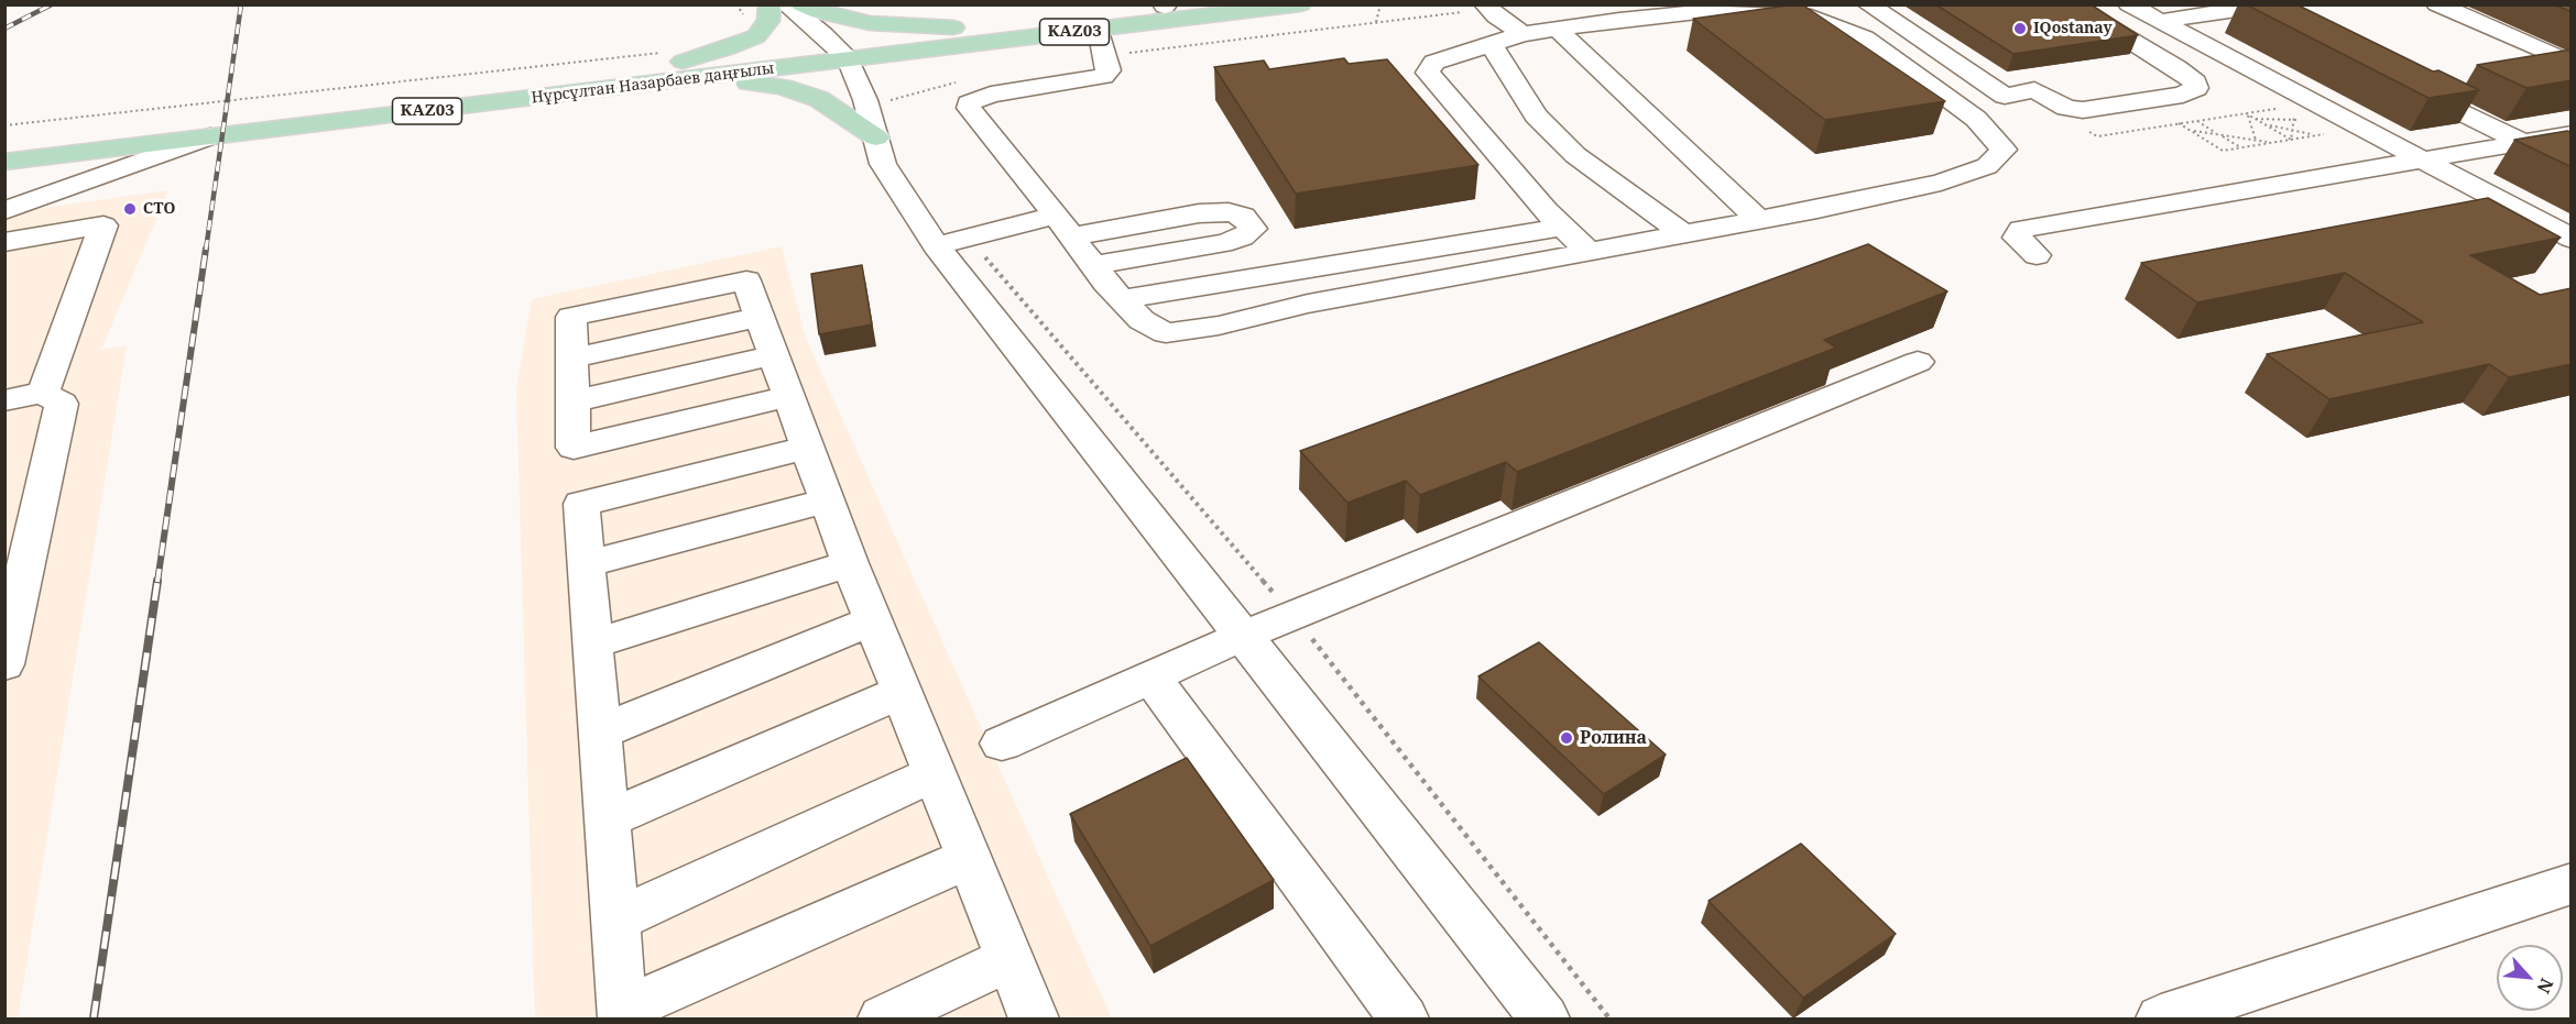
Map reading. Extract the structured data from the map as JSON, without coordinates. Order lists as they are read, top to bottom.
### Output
{
  "streets": {
    "main road": ["KАZ03", "Нұрсұлтан Назарбаев даңғылы"]
  },
  "crossings": [
    ["KАZ03", "Нұрсұлтан Назарбаев даңғылы"]
  ],
  "places": ["IQostanay", "СТО", "Ролина"],
  "north": "bottom right"
}
